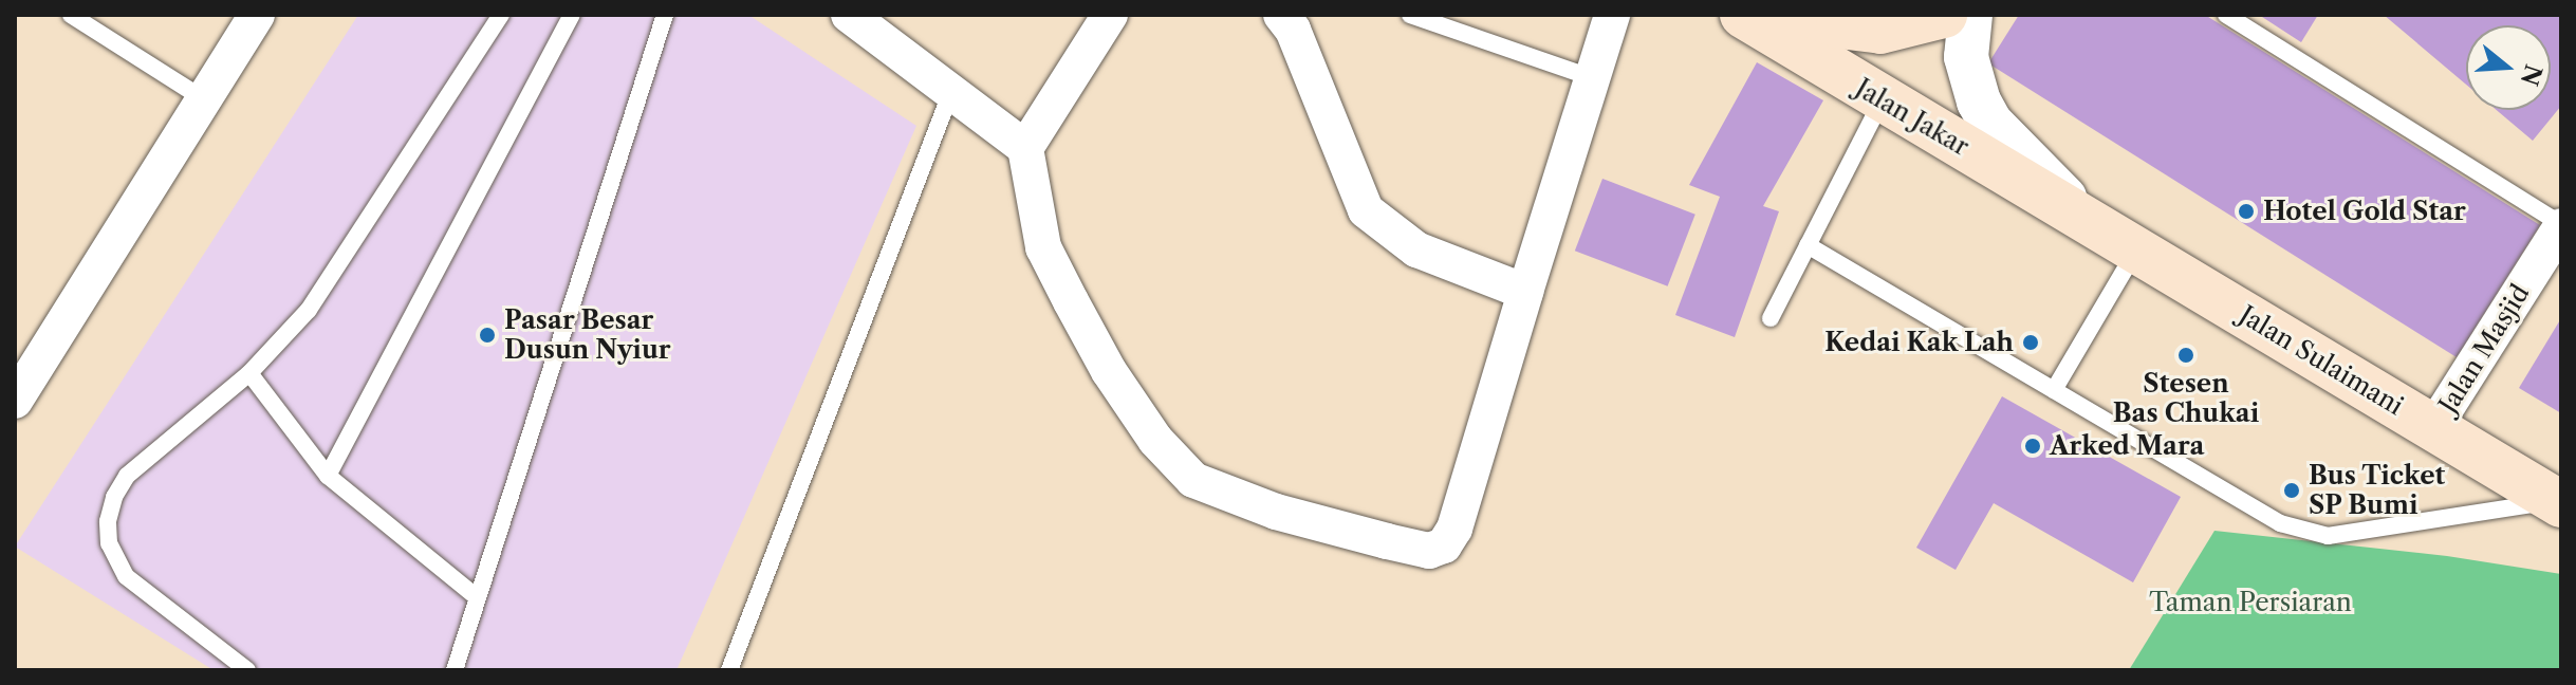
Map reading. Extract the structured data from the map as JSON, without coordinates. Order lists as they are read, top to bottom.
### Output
{
  "streets": {
    "main road": ["Jalan Jakar", "Jalan Sulaimani"],
    "street": ["Jalan Masjid"]
  },
  "crossings": [
    ["Jalan Jakar", "Jalan Sulaimani"],
    ["Jalan Masjid", "Jalan Sulaimani"]
  ],
  "parks": ["Taman Persiaran"],
  "places": [
    "Hotel Gold Star",
    "Pasar Besar Dusun Nyiur",
    "Kedai Kak Lah",
    "Stesen Bas Chukai",
    "Arked Mara",
    "Bus Ticket SP Bumi"
  ],
  "north": "right"
}
